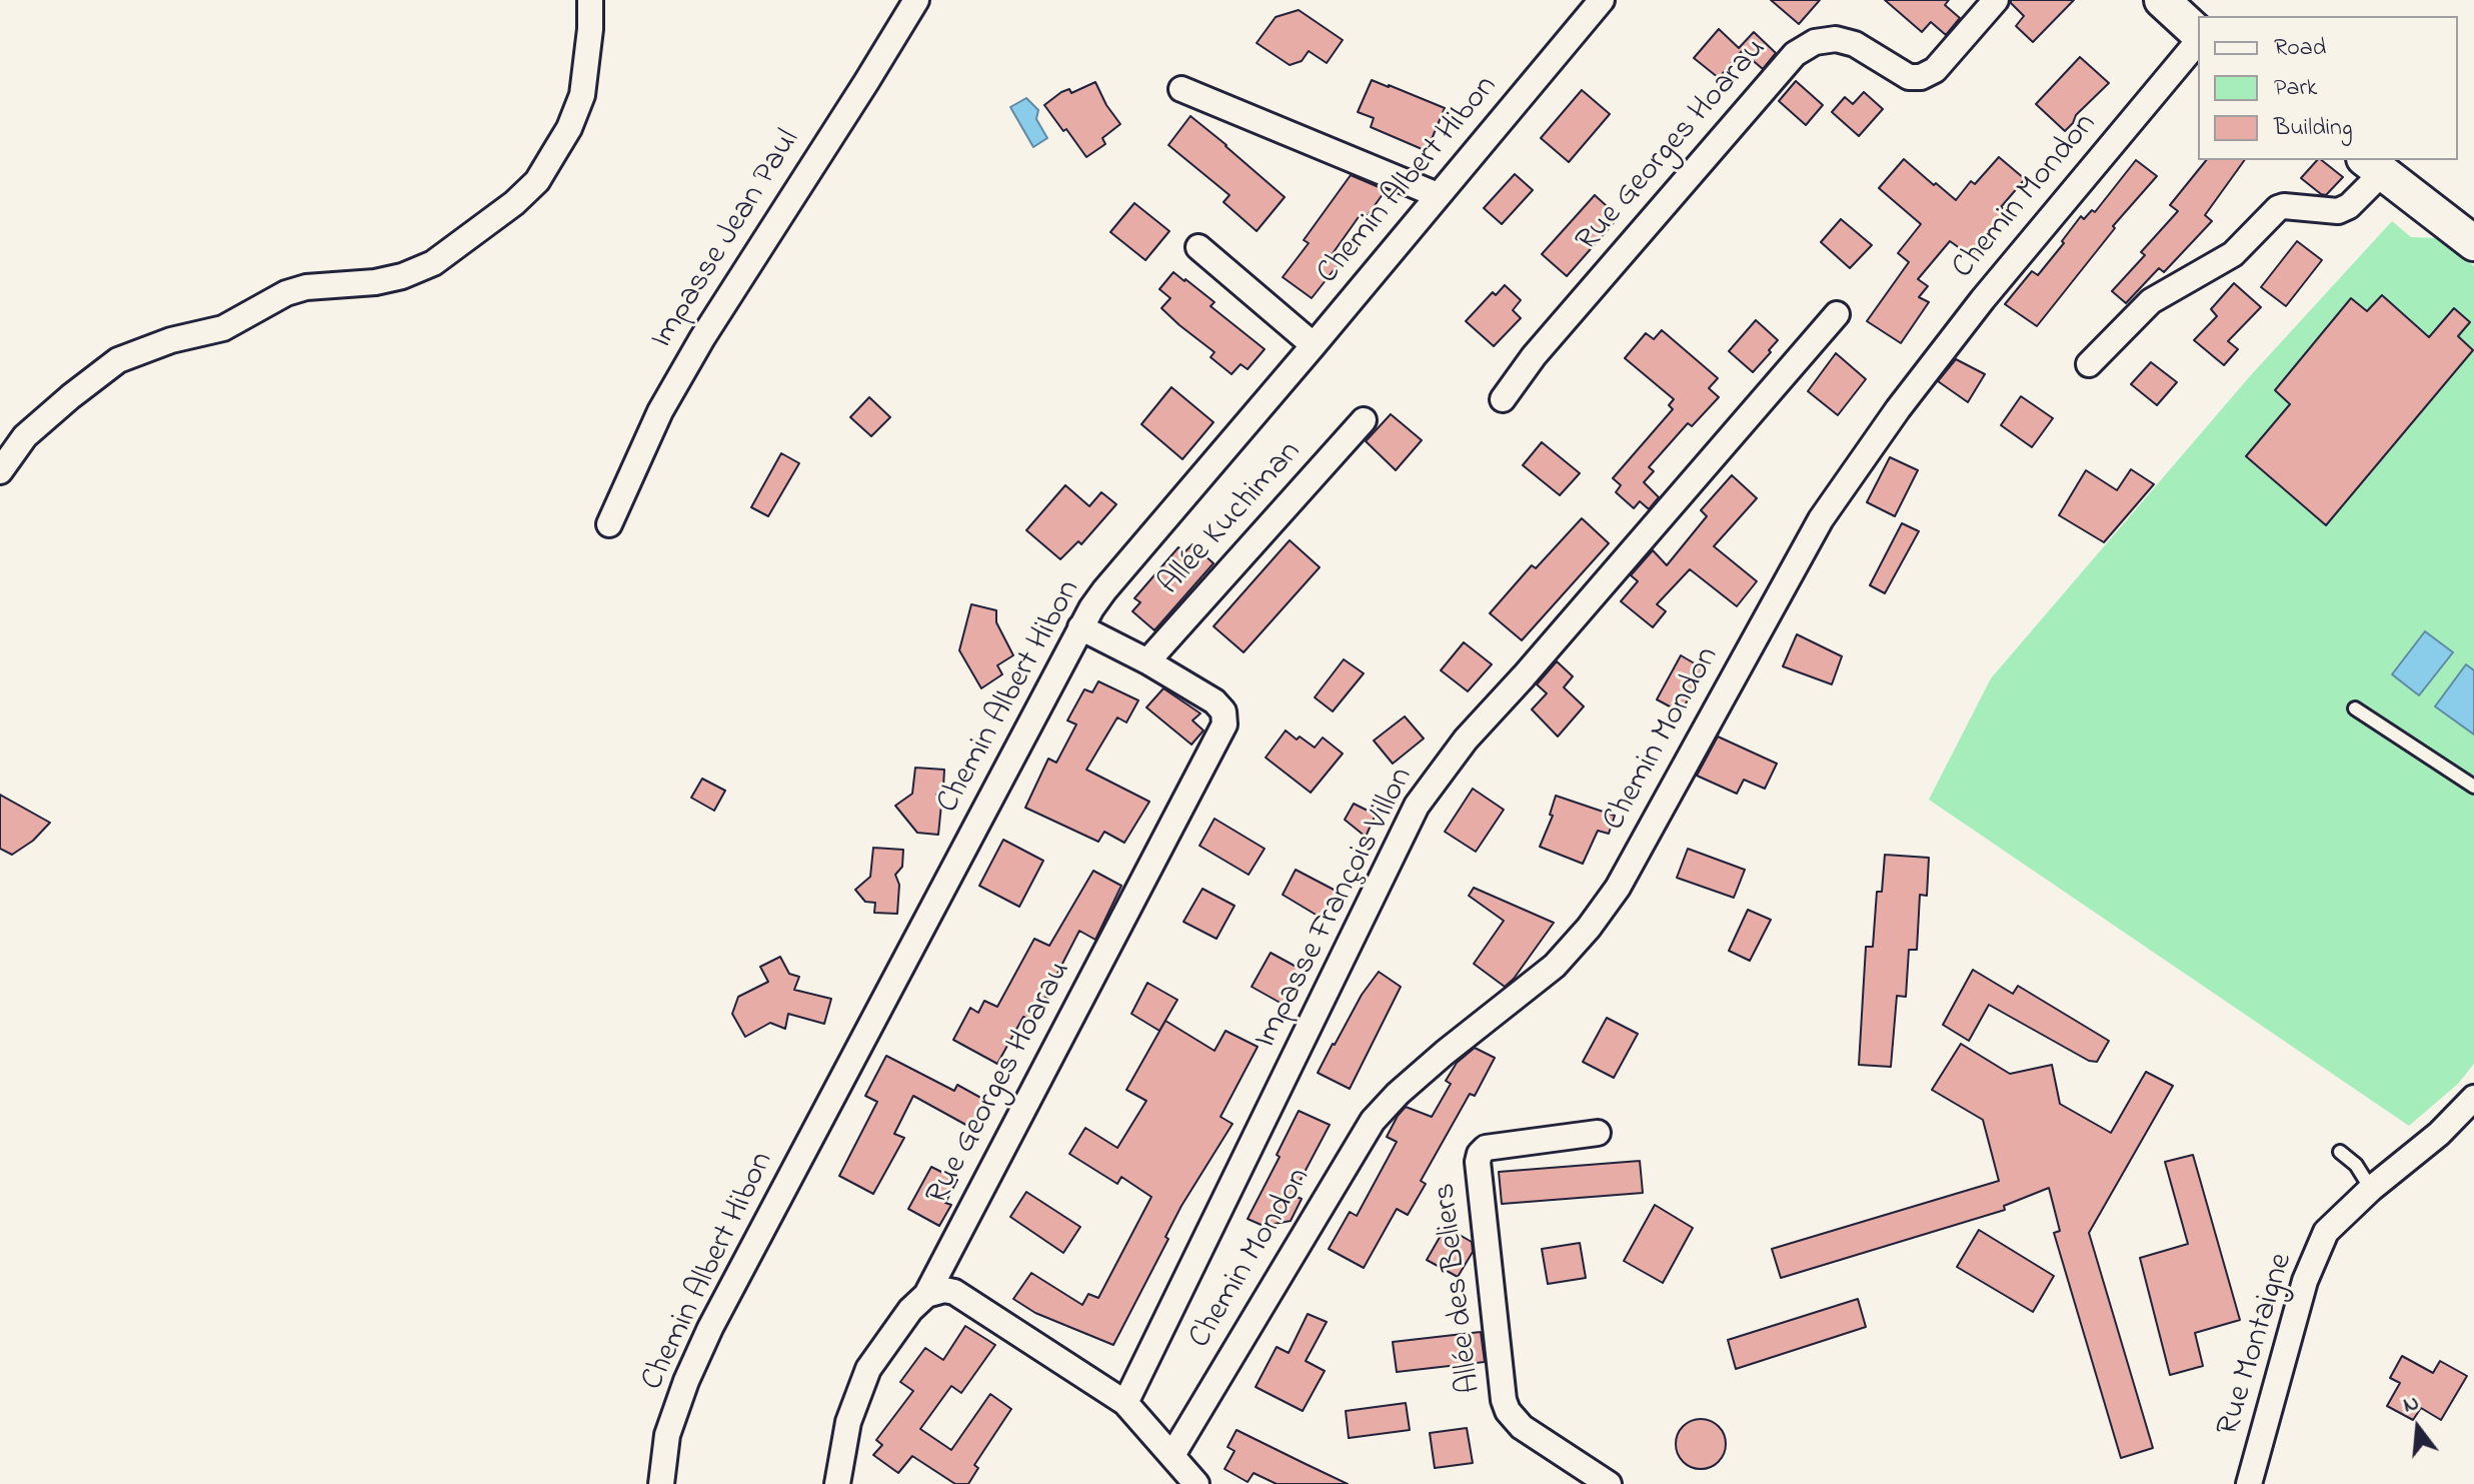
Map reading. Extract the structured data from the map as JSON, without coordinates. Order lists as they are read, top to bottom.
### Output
{
  "streets": {
    "street": [
      "Rue Georges Hoarau",
      "Chemin Albert Hibon",
      "Chemin Mondon",
      "Impasse Jean Paul",
      "Allée Kuchiman",
      "Impasse François Villon",
      "Allée des Beliers",
      "Rue Montaigne"
    ]
  },
  "crossings": [
    ["Rue Georges Hoarau", "Allée Kuchiman"]
  ],
  "legend": ["Road", "Park", "Building"],
  "north": "top"
}
